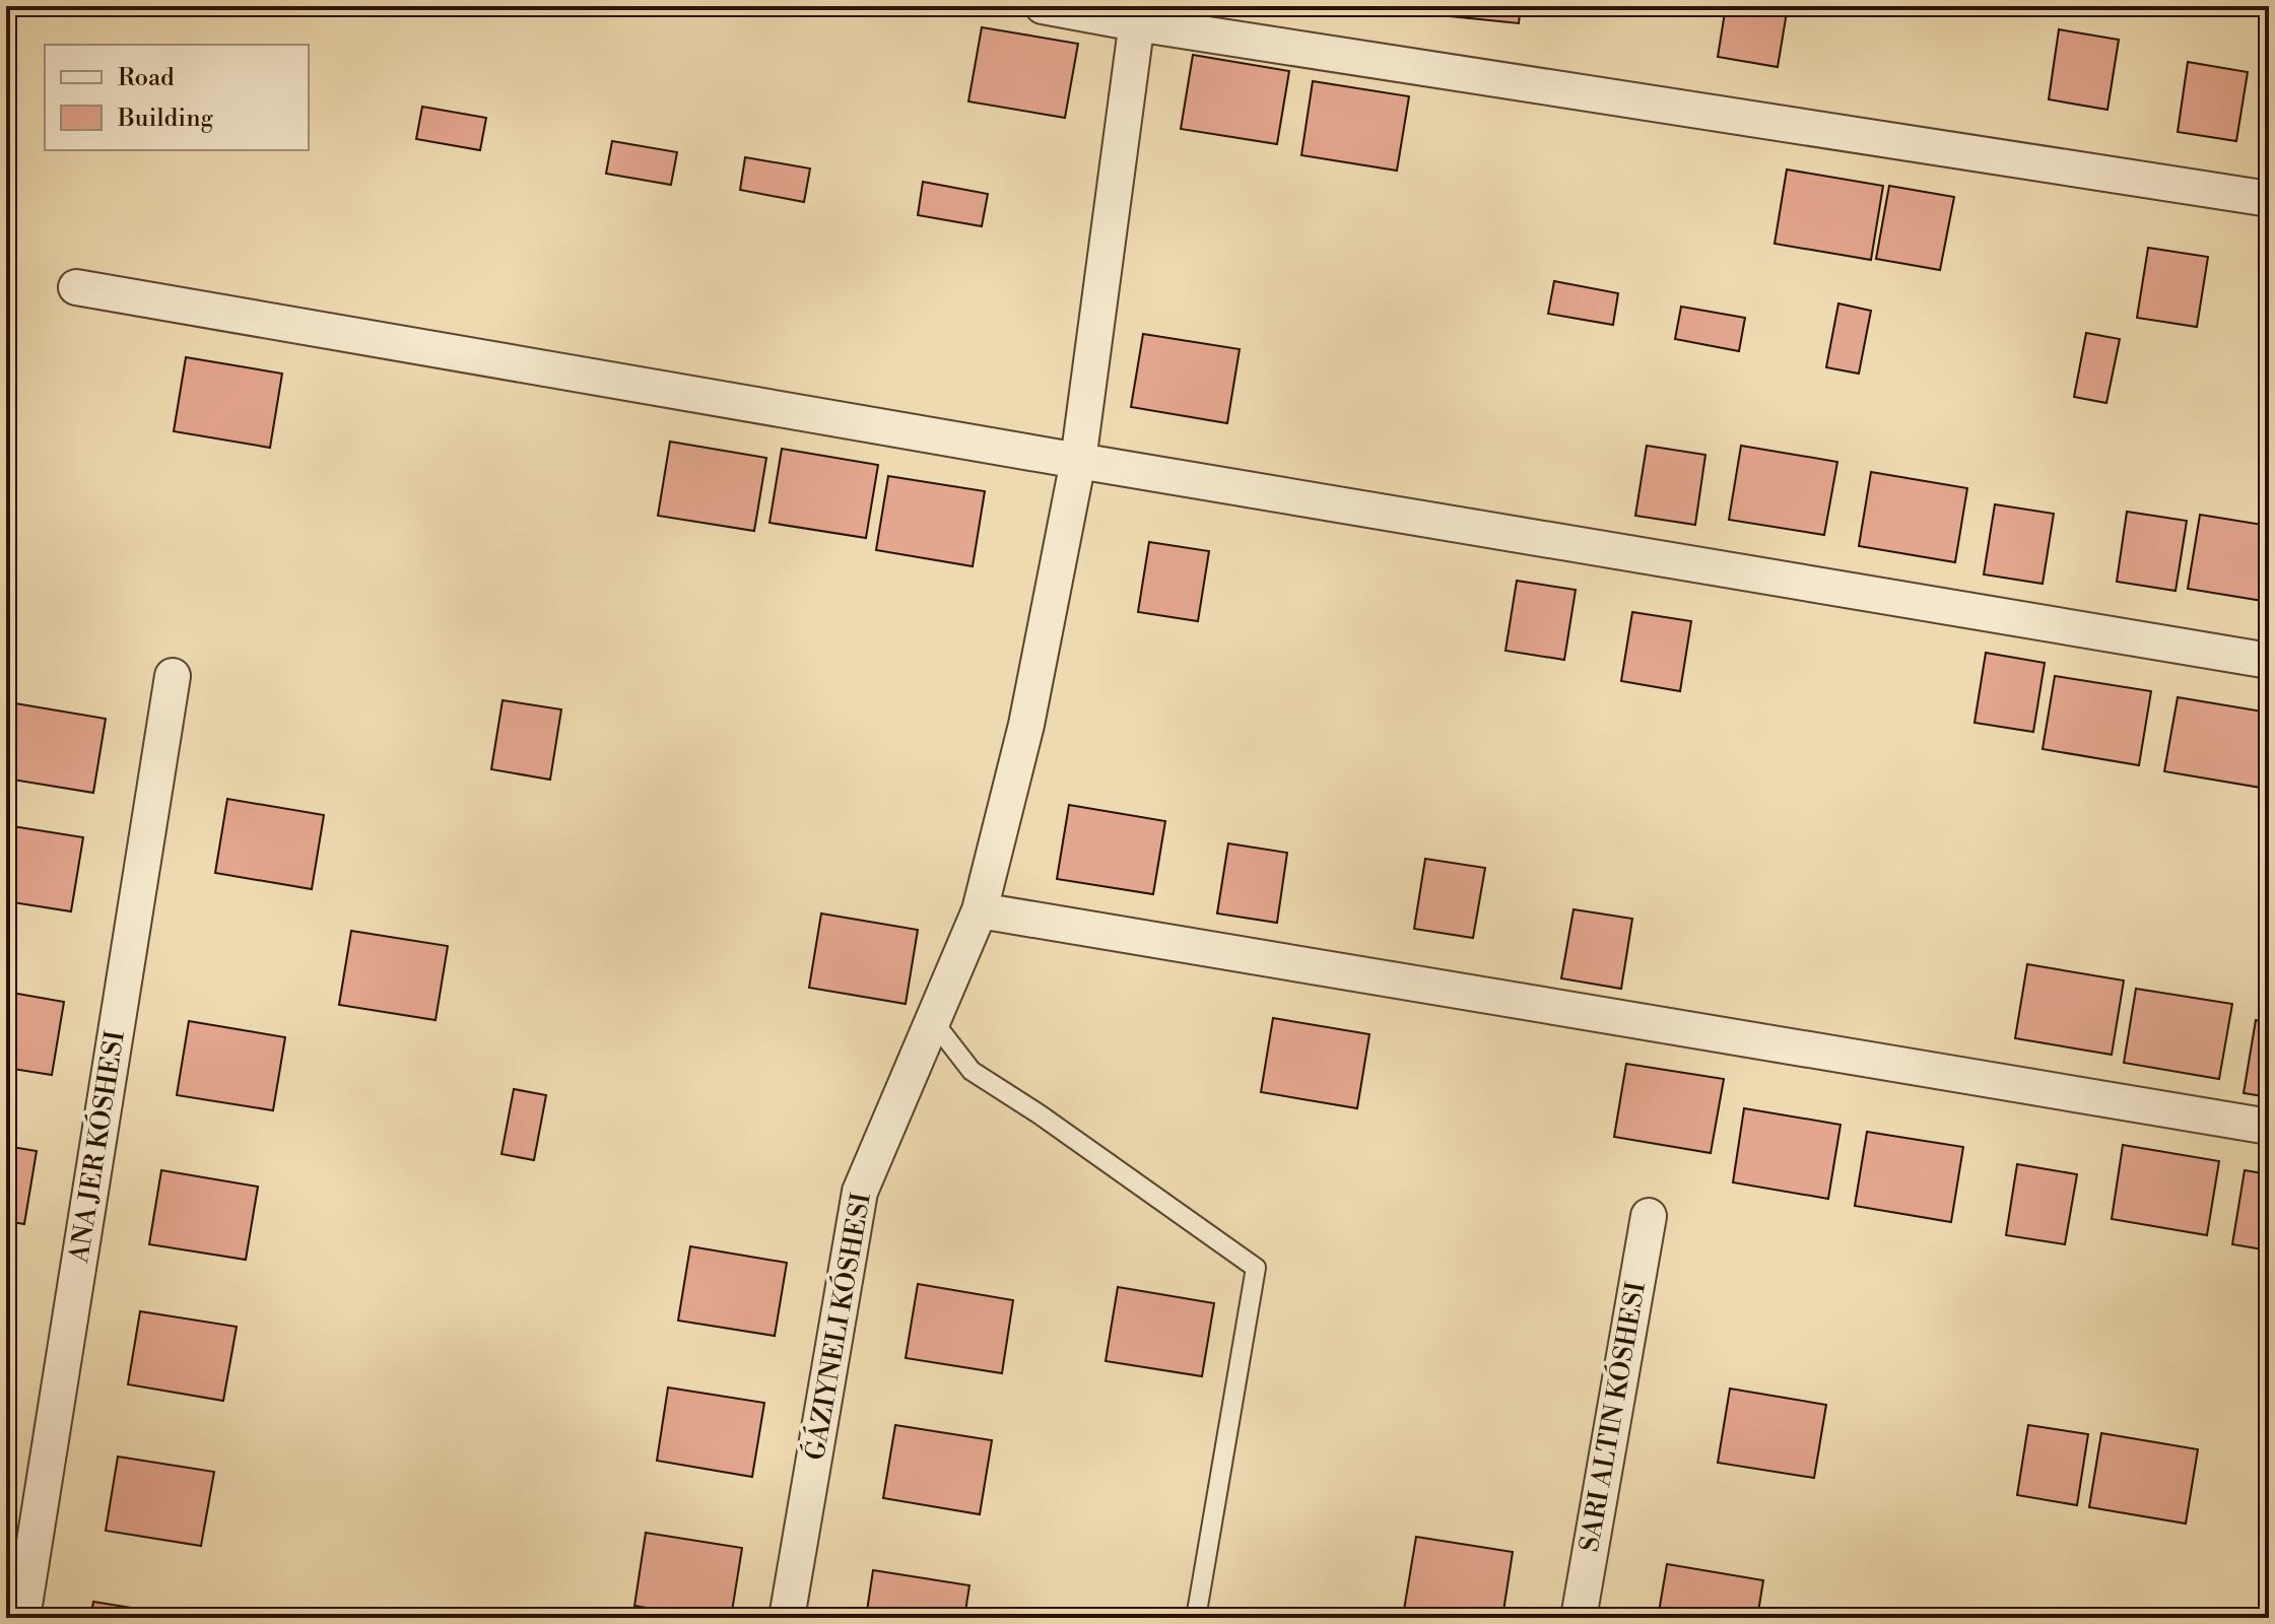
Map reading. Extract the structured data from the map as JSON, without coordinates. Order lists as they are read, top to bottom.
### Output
{
  "streets": {
    "street": ["ANA JER KÓSHESI", "ǴÁZIYNELI KÓSHESI"]
  },
  "legend": ["Road", "Building"]
}
